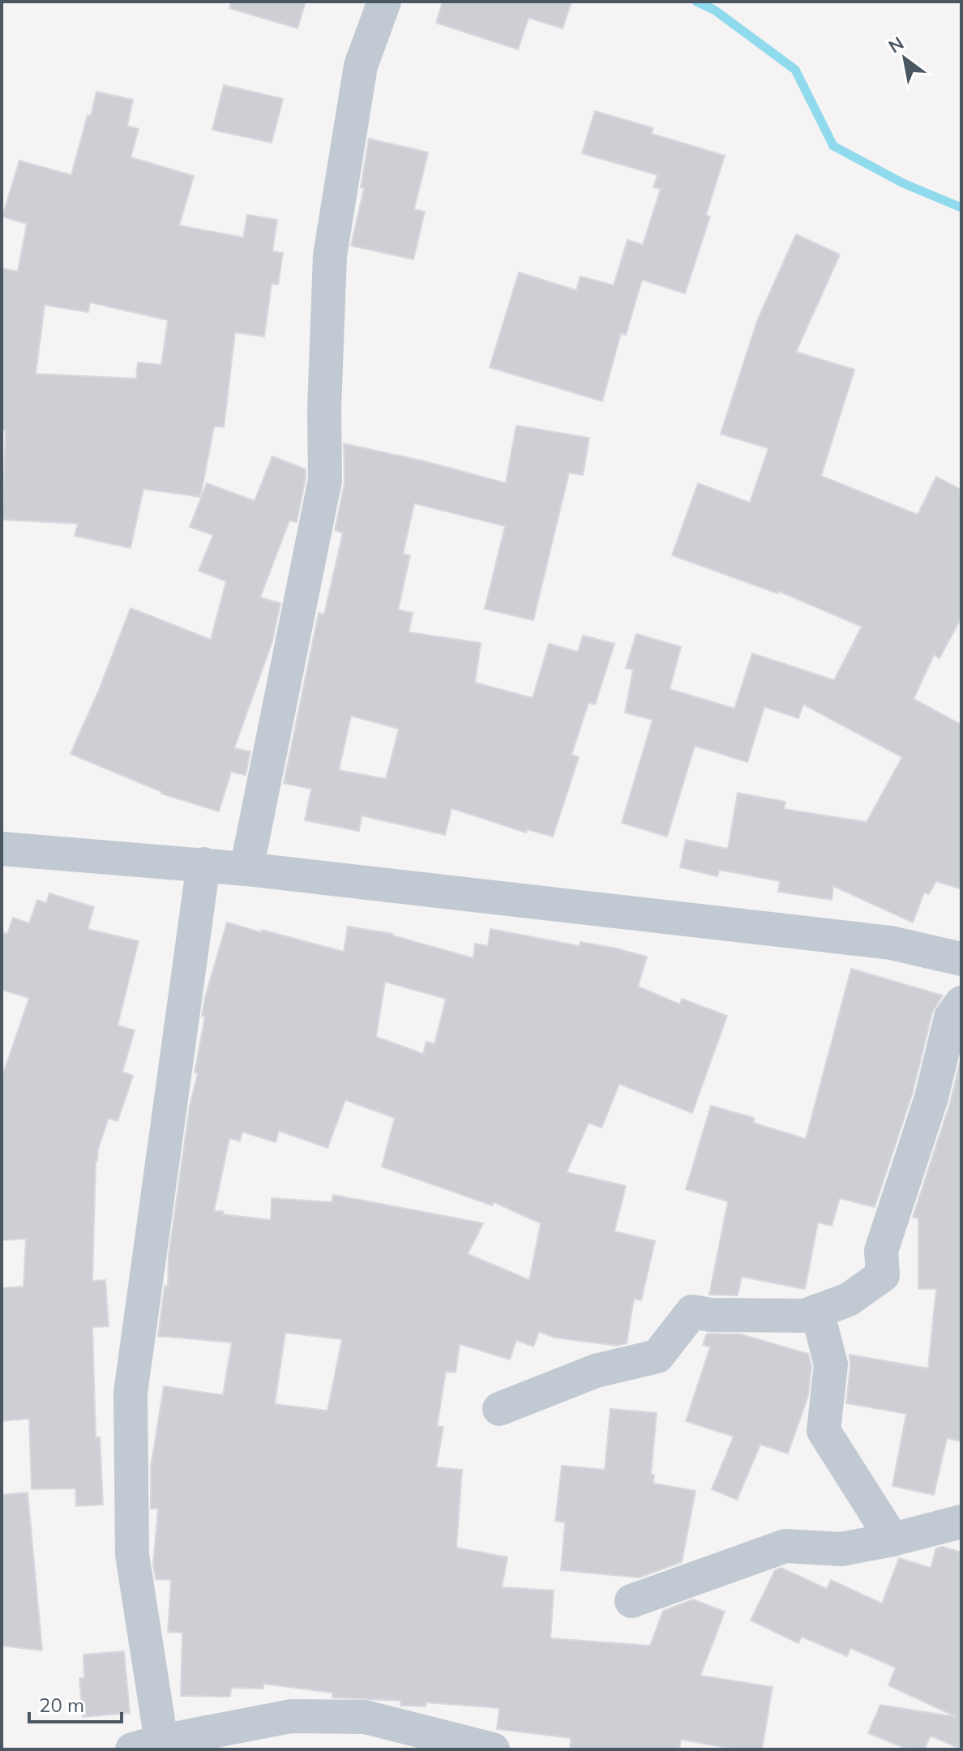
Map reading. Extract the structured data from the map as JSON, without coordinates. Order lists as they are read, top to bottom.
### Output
{
  "scale_bar": "20 m",
  "north": "top left"
}
